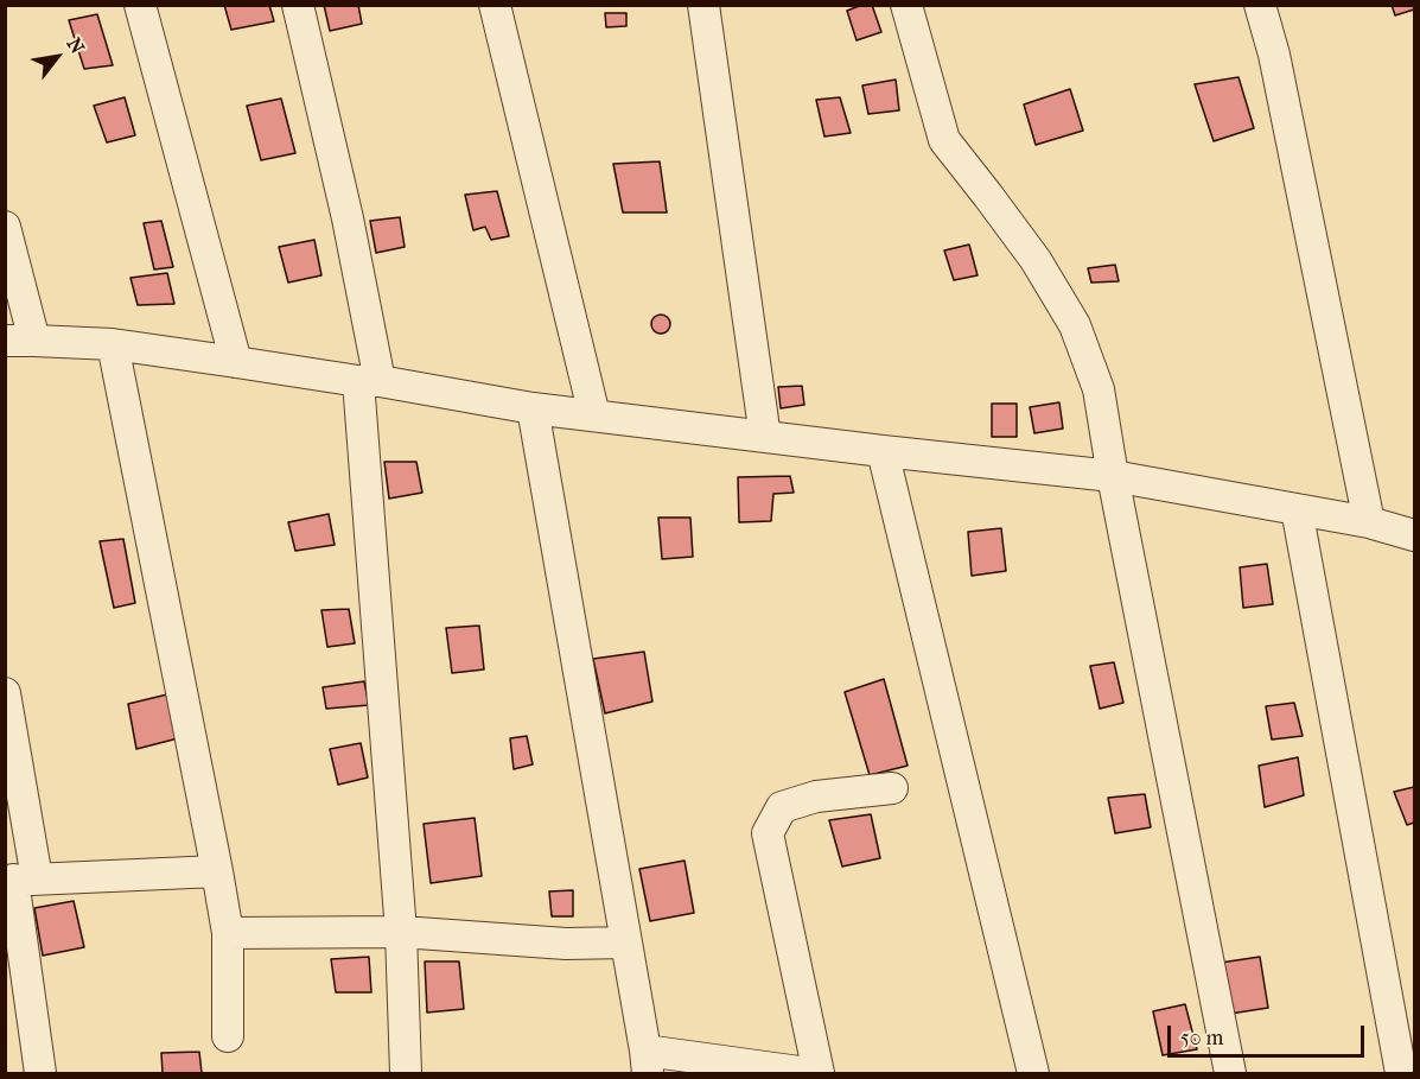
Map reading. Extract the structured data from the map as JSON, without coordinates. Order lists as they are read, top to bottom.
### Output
{
  "scale_bar": "50 m",
  "north": "top right"
}
